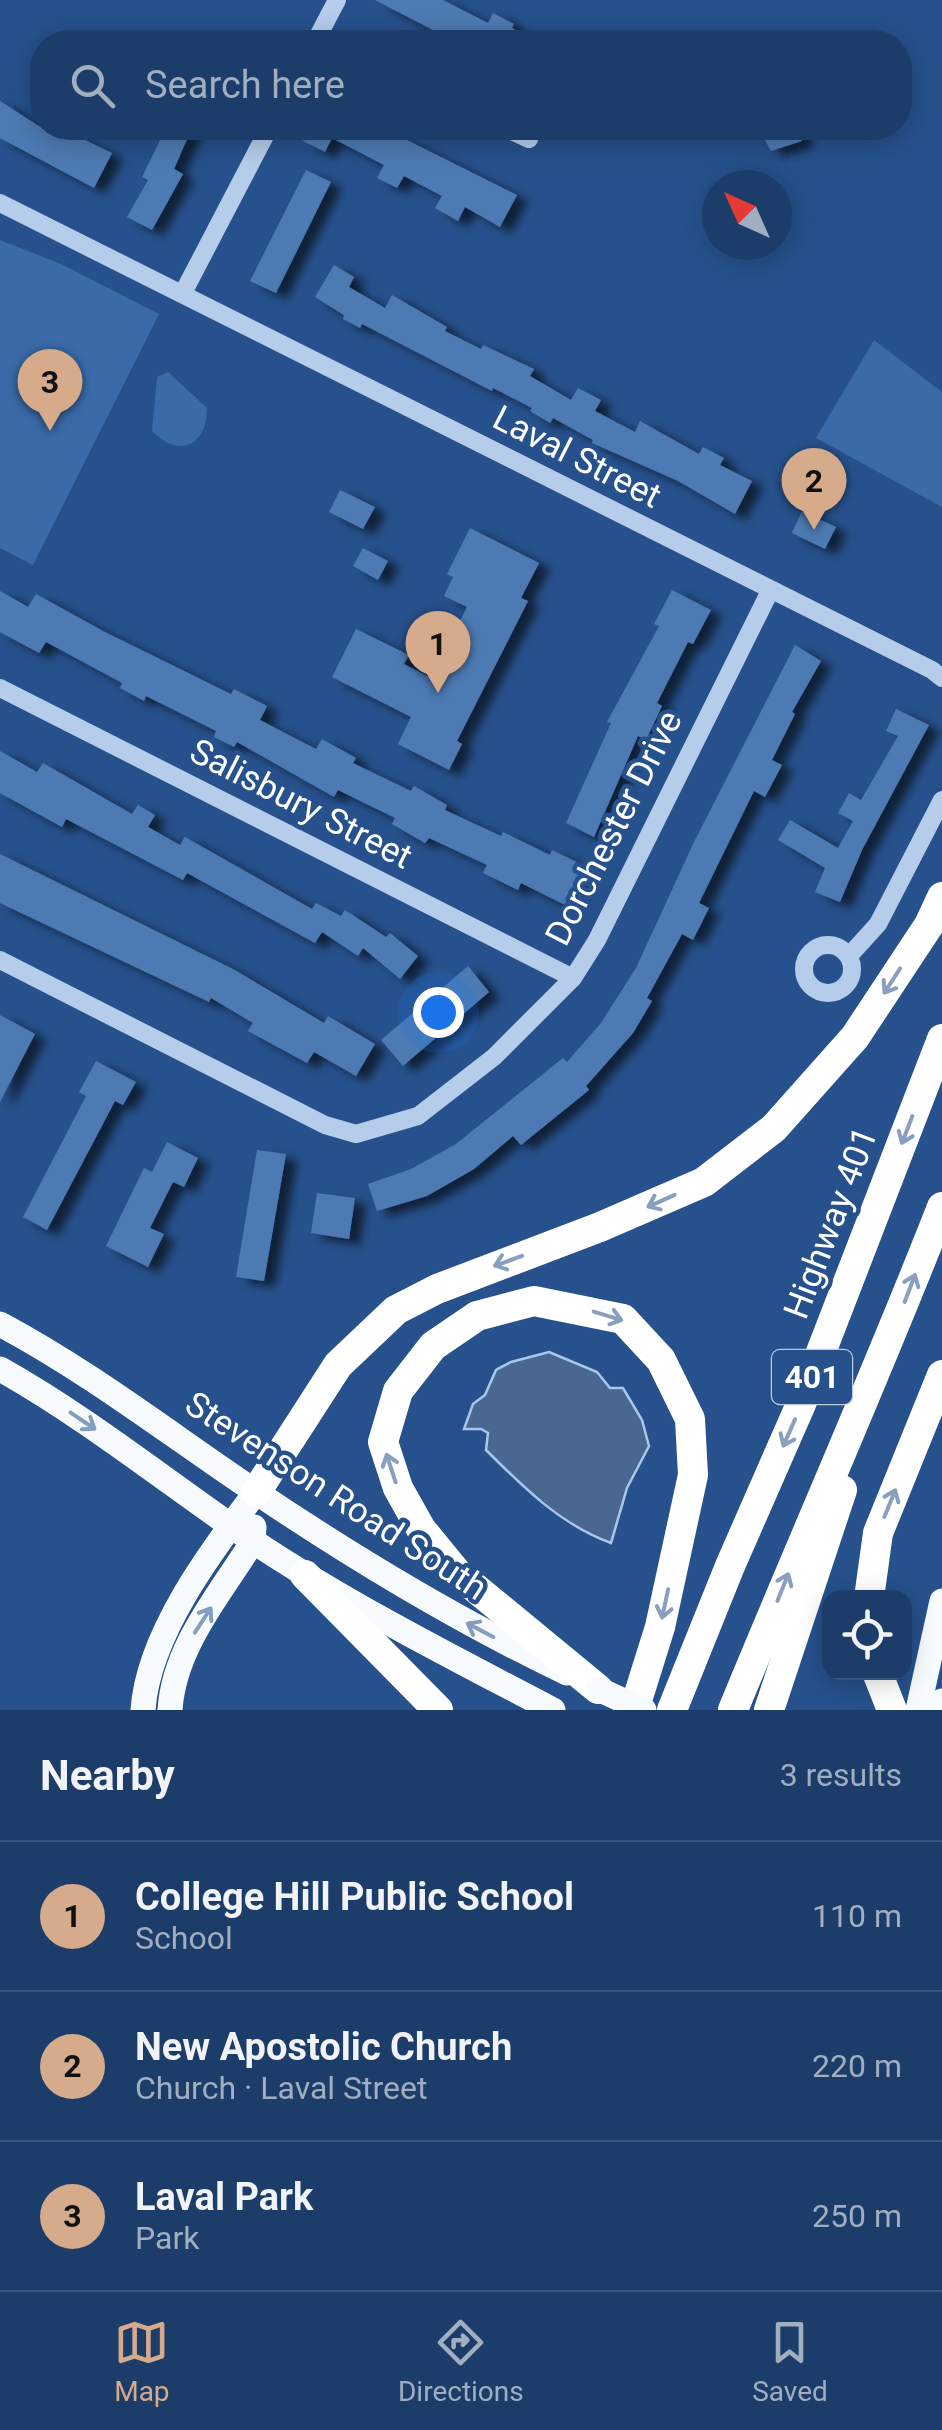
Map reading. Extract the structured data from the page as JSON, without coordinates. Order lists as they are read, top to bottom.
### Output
{
  "streets": {
    "highway": ["Highway 401", "401"],
    "main road": ["Stevenson Road South"],
    "street": ["Laval Street", "Salisbury Street", "Dorchester Drive"]
  },
  "crossings": [
    ["Laval Street", "Dorchester Drive"],
    ["Salisbury Street", "Dorchester Drive"]
  ],
  "north": "top left",
  "page": {
    "search": "Search here",
    "pins": ["3", "2", "1"],
    "heading": ["Nearby", "3 results"],
    "list": [
      {
        "mark": "1",
        "name": "College Hill Public School",
        "note": "School",
        "value": "110 m"
      },
      {
        "mark": "2",
        "name": "New Apostolic Church",
        "note": "Church · Laval Street",
        "value": "220 m"
      },
      {
        "mark": "3",
        "name": "Laval Park",
        "note": "Park",
        "value": "250 m"
      }
    ],
    "nav": ["Map", "Directions", "Saved"]
  }
}
